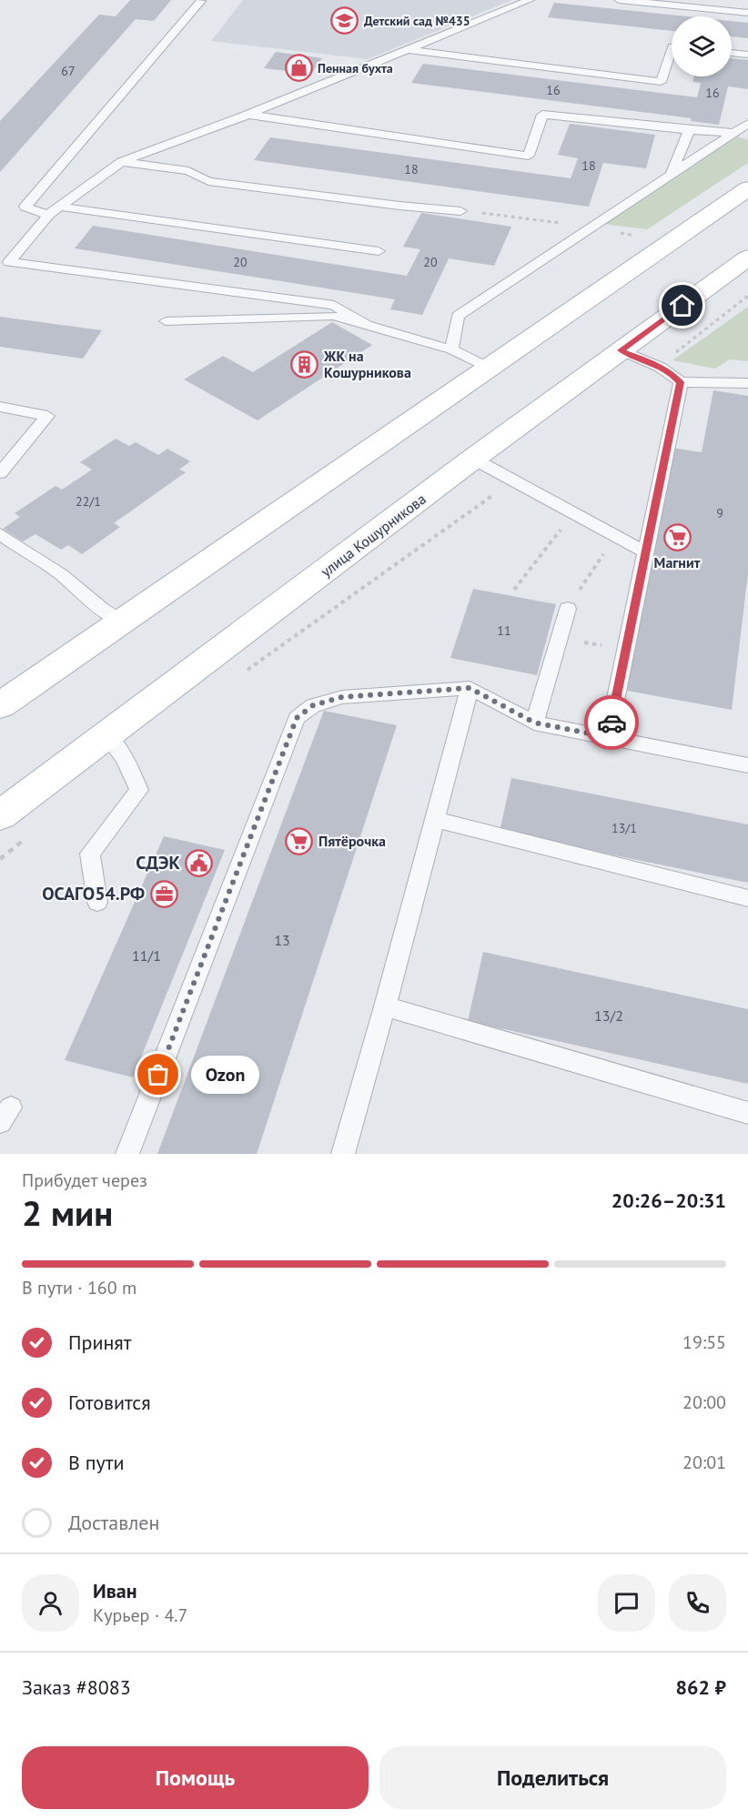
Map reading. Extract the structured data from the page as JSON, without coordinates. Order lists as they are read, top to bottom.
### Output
{
  "streets": {
    "main road": ["улица Кошурникова"]
  },
  "places": {
    "school or university": ["Детский сад №435"],
    "shop": ["Пенная бухта"],
    "building": ["ЖК на Кошурникова"],
    "supermarket": ["Магнит", "Пятёрочка"],
    "public building": ["СДЭК"],
    "office": ["ОСАГО54.РФ"],
    "other": ["Ozon"]
  },
  "house_numbers": [
    "67",
    "16",
    "16",
    "18",
    "18",
    "20",
    "20",
    "22/1",
    "9",
    "11",
    "13/1",
    "13",
    "11/1",
    "13/2"
  ],
  "page": {
    "bubble": "Ozon",
    "heading": ["2 мин", "Прибудет через", "20:26–20:31"],
    "panel": [
      "Иван",
      "Курьер · 4.7",
      "Заказ #8083",
      "862 ₽"
    ],
    "bar": "В пути · 160 m",
    "list": [
      ["Принят", "19:55"],
      ["Готовится", "20:00"],
      ["В пути", "20:01"],
      "Доставлен"
    ],
    "buttons": ["Помощь", "Поделиться"]
  }
}
